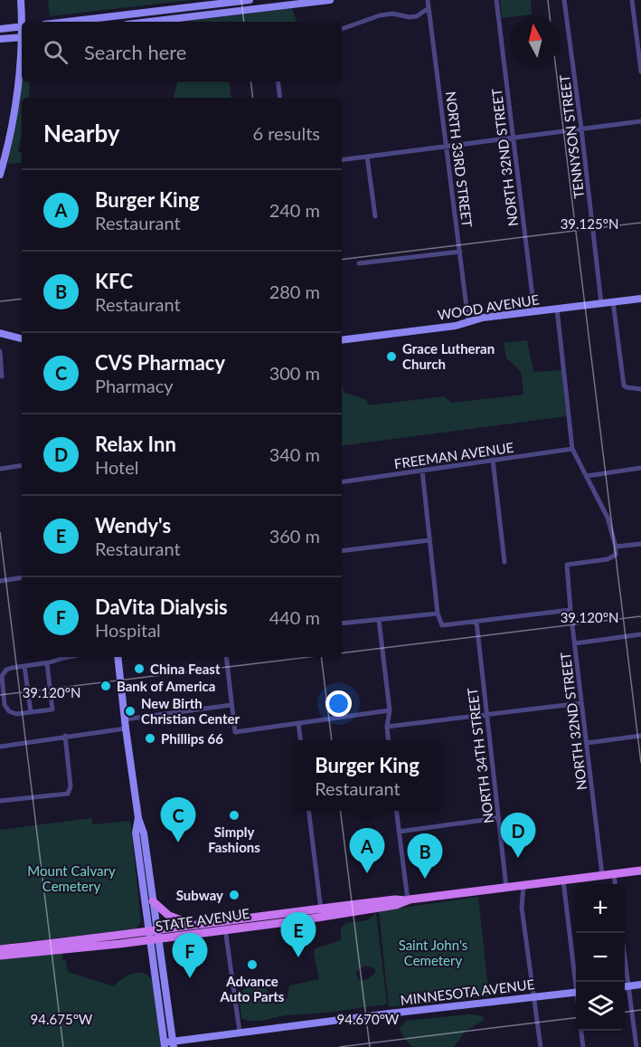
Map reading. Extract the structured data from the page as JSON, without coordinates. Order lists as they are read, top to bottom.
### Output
{
  "streets": {
    "main road": ["WOOD AVENUE", "STATE AVENUE", "MINNESOTA AVENUE"],
    "street": [
      "TENNYSON STREET",
      "NORTH 32ND STREET",
      "NORTH 33RD STREET",
      "FREEMAN AVENUE",
      "NORTH 34TH STREET"
    ]
  },
  "crossings": [
    ["TENNYSON STREET", "WOOD AVENUE"],
    ["NORTH 32ND STREET", "WOOD AVENUE"],
    ["NORTH 32ND STREET", "STATE AVENUE"],
    ["NORTH 33RD STREET", "WOOD AVENUE"],
    ["NORTH 34TH STREET", "STATE AVENUE"]
  ],
  "parks": ["Mount Calvary Cemetery", "Saint John's Cemetery"],
  "places": [
    "Grace Lutheran Church",
    "China Feast",
    "Bank of America",
    "New Birth Christian Center",
    "Phillips 66",
    "Simply Fashions",
    "Subway",
    "Advance Auto Parts"
  ],
  "north": "top",
  "page": {
    "search": "Search here",
    "heading": ["Nearby", "6 results"],
    "list": [
      {
        "mark": "A",
        "name": "Burger King",
        "note": "Restaurant",
        "value": "240 m"
      },
      {
        "mark": "B",
        "name": "KFC",
        "note": "Restaurant",
        "value": "280 m"
      },
      {
        "mark": "C",
        "name": "CVS Pharmacy",
        "note": "Pharmacy",
        "value": "300 m"
      },
      {
        "mark": "D",
        "name": "Relax Inn",
        "note": "Hotel",
        "value": "340 m"
      },
      {
        "mark": "E",
        "name": "Wendy's",
        "note": "Restaurant",
        "value": "360 m"
      },
      {
        "mark": "F",
        "name": "DaVita Dialysis",
        "note": "Hospital",
        "value": "440 m"
      }
    ],
    "popup": ["Burger King", "Restaurant"],
    "pins": [
      "C",
      "D",
      "A",
      "B",
      "E",
      "F"
    ],
    "map_buttons": ["+", "−"]
  },
  "coordinates": [
    "39.125°N",
    "39.120°N",
    "94.675°W",
    "94.670°W"
  ]
}
